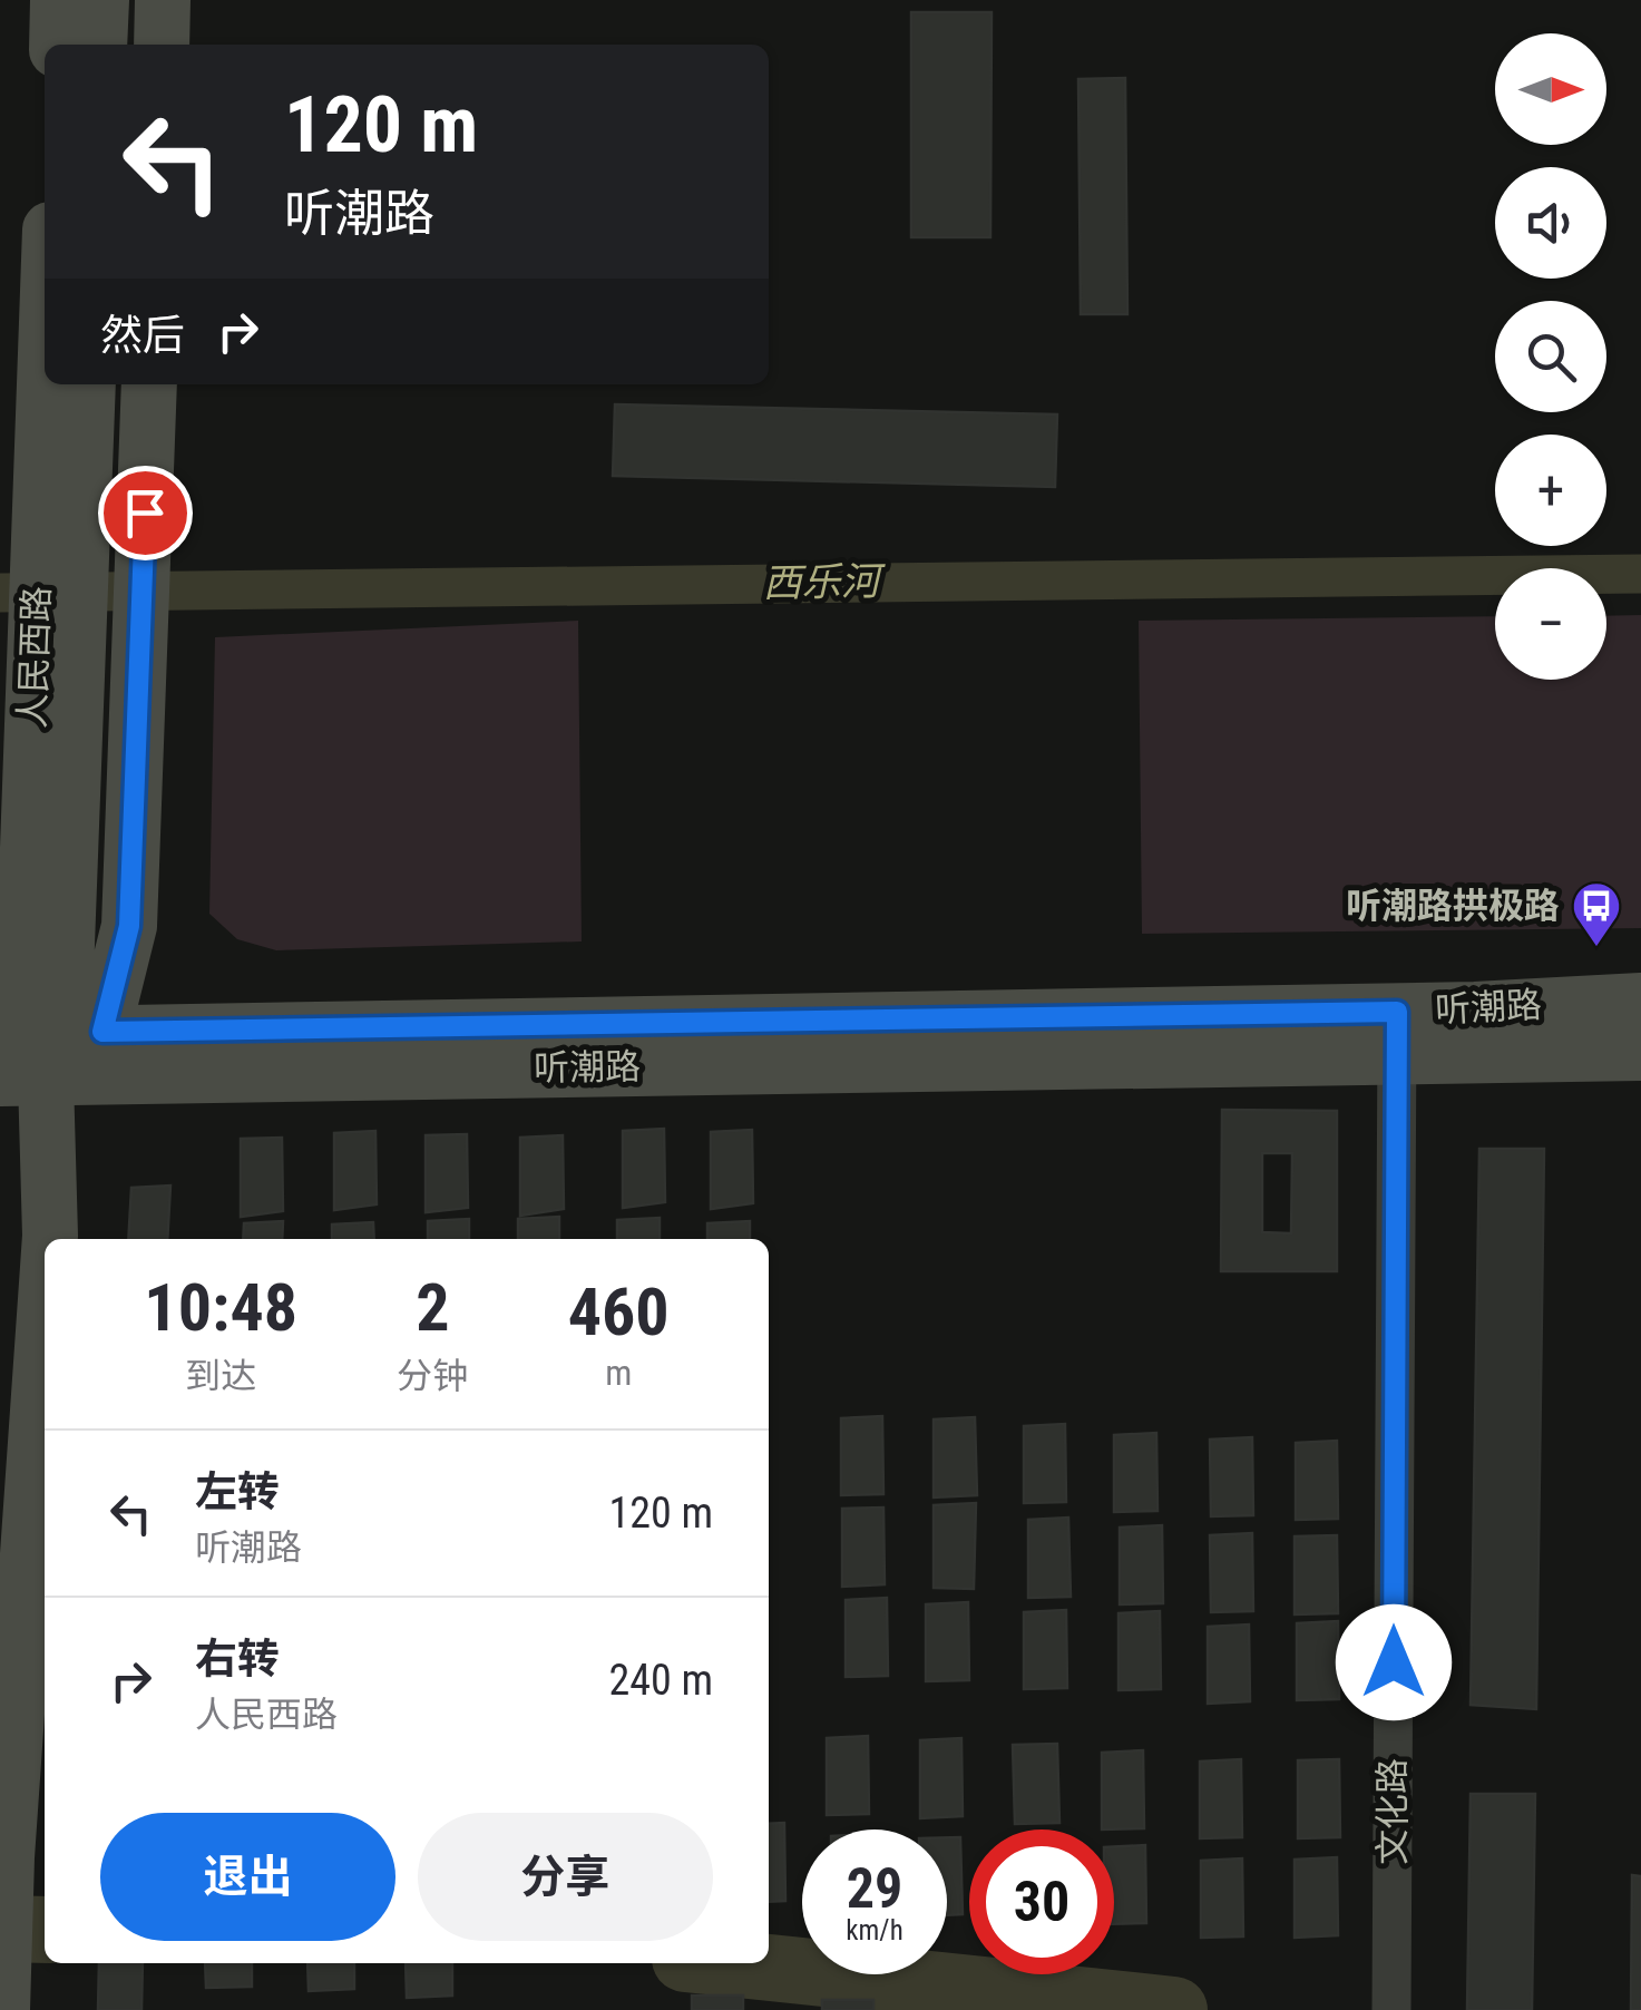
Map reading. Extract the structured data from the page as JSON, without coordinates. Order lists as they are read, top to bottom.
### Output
{
  "streets": {
    "main road": ["人民西路", "听潮路"],
    "street": ["文化路"]
  },
  "crossings": [
    ["人民西路", "听潮路"],
    ["听潮路", "文化路"]
  ],
  "water": ["西乐河"],
  "places": {
    "bus stop": ["听潮路拱极路"]
  },
  "north": "right",
  "page": {
    "map_buttons": ["+", "−"],
    "turn": ["120 m", "听潮路"],
    "then": "然后",
    "eta": [
      "10:48",
      "到达",
      "2",
      "分钟",
      "460",
      "m"
    ],
    "list": [
      {
        "name": "左转",
        "note": "听潮路",
        "value": "120 m"
      },
      {
        "name": "右转",
        "note": "人民西路",
        "value": "240 m"
      }
    ],
    "buttons": ["退出", "分享"],
    "speed": "29 km/h",
    "limit": "30"
  }
}
